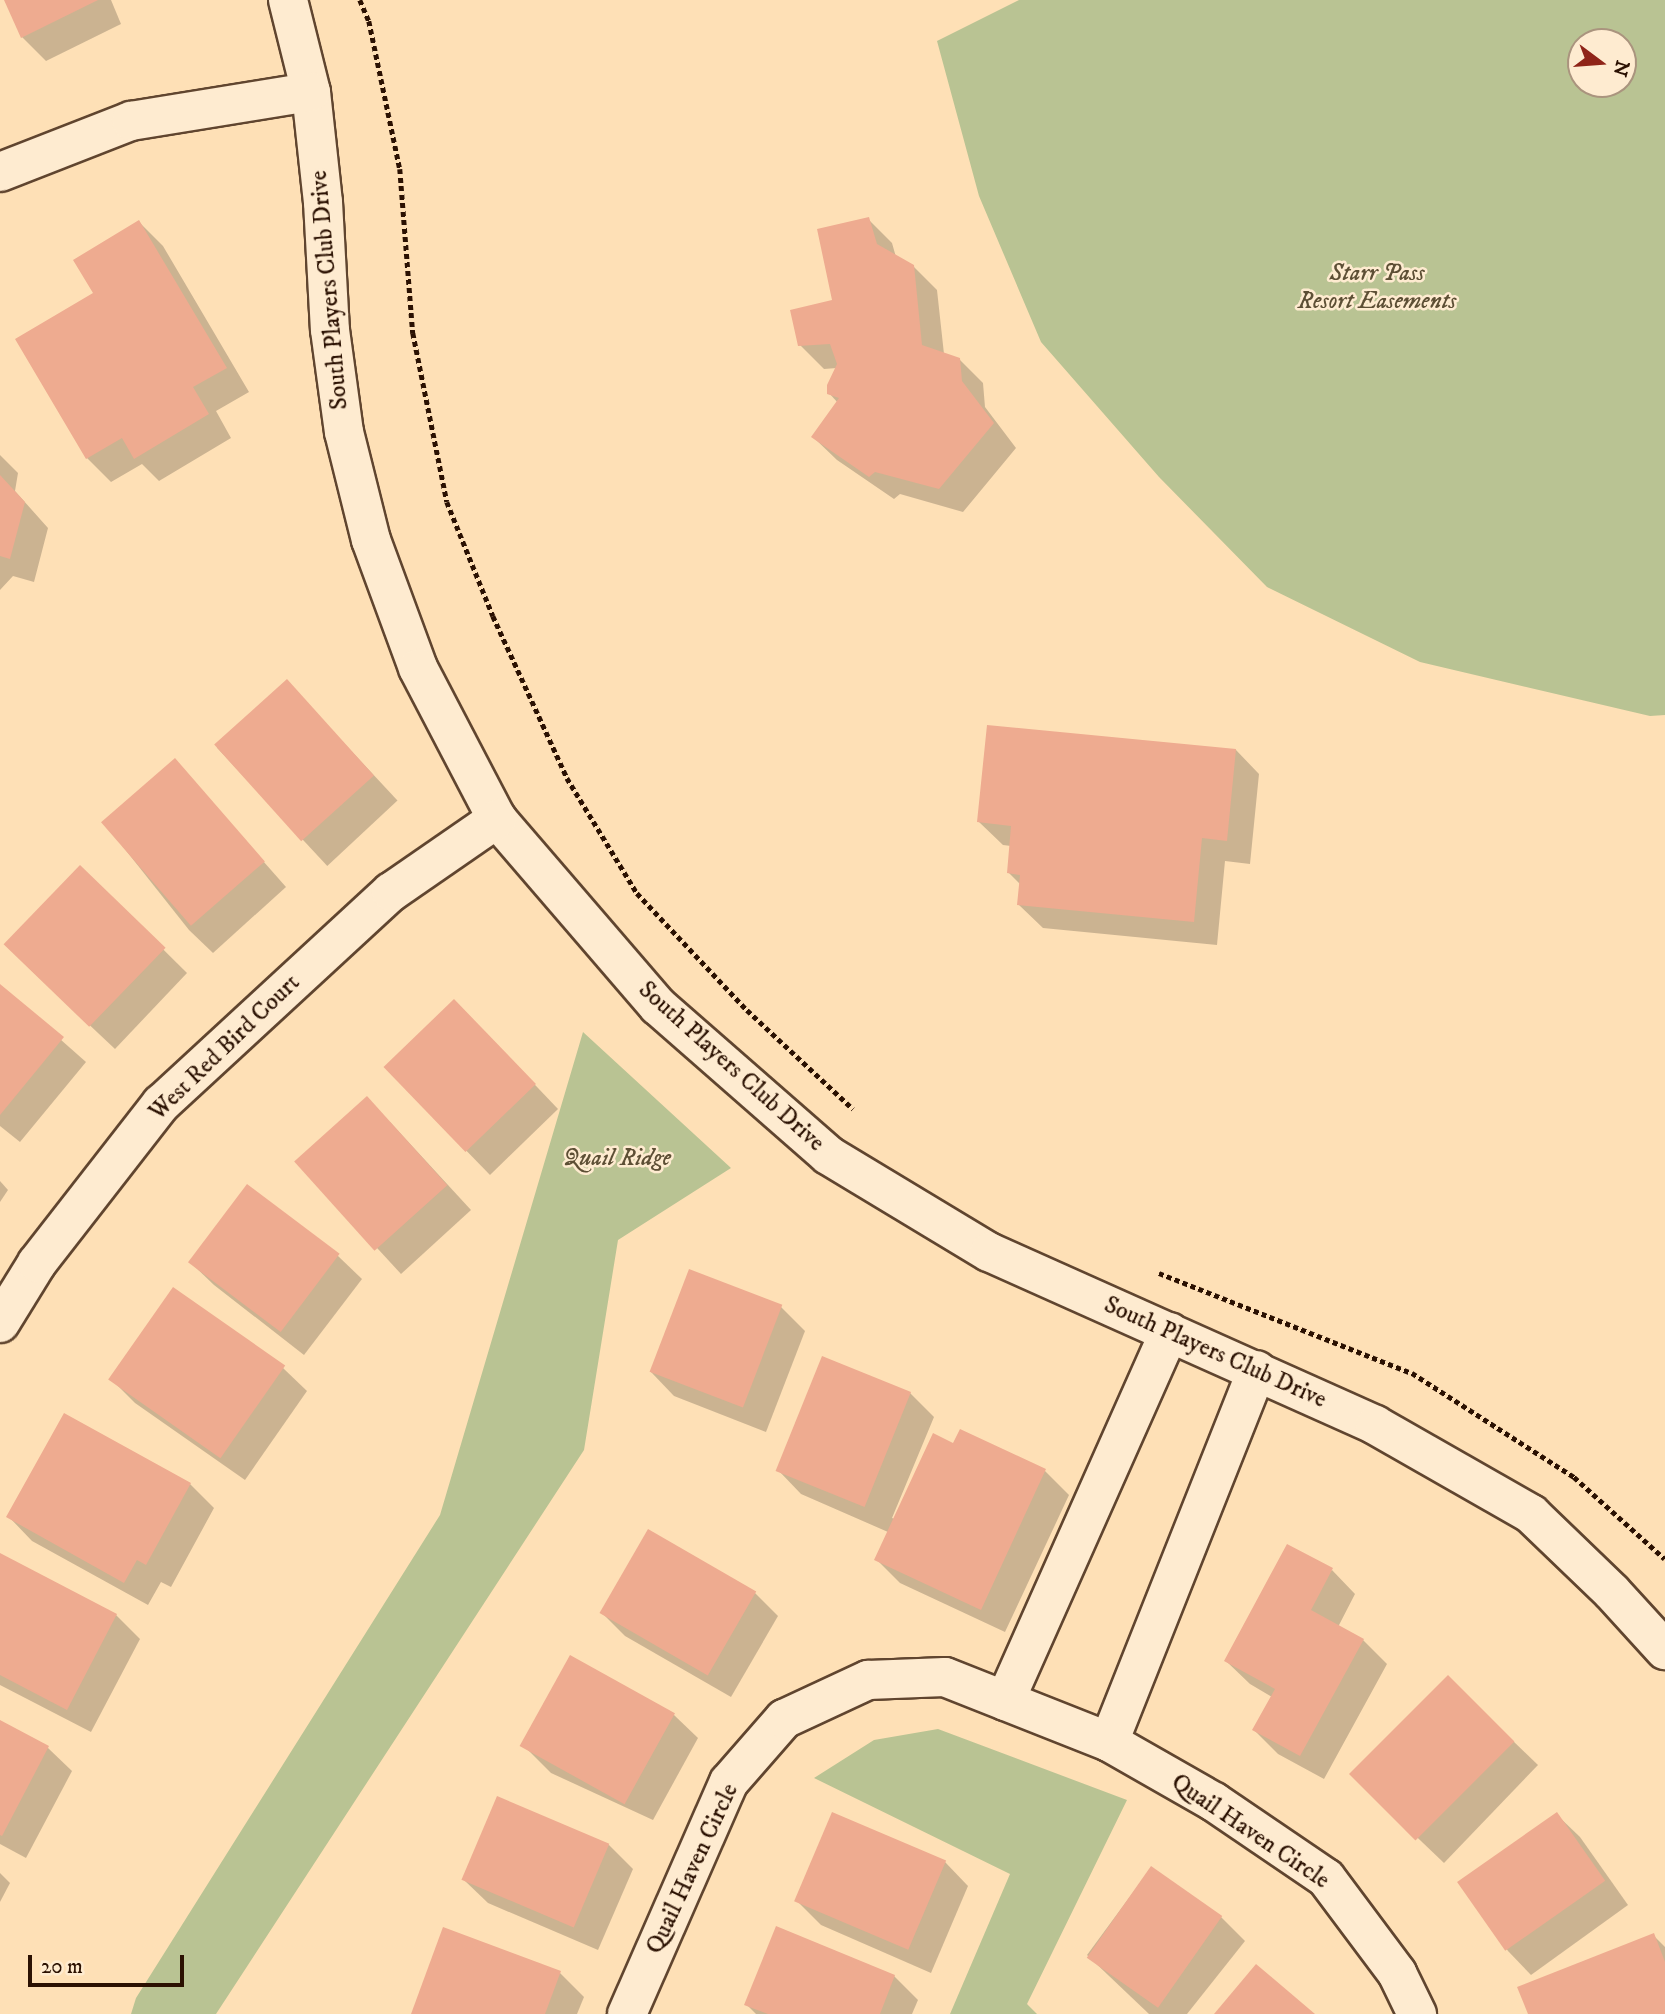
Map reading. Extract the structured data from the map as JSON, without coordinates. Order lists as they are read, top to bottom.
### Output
{
  "streets": {
    "street": ["South Players Club Drive", "West Red Bird Court", "Quail Haven Circle"]
  },
  "crossings": [
    ["South Players Club Drive", "West Red Bird Court"]
  ],
  "parks": ["Starr Pass Resort Easements", "Quail Ridge"],
  "scale_bar": "20 m",
  "north": "right"
}
